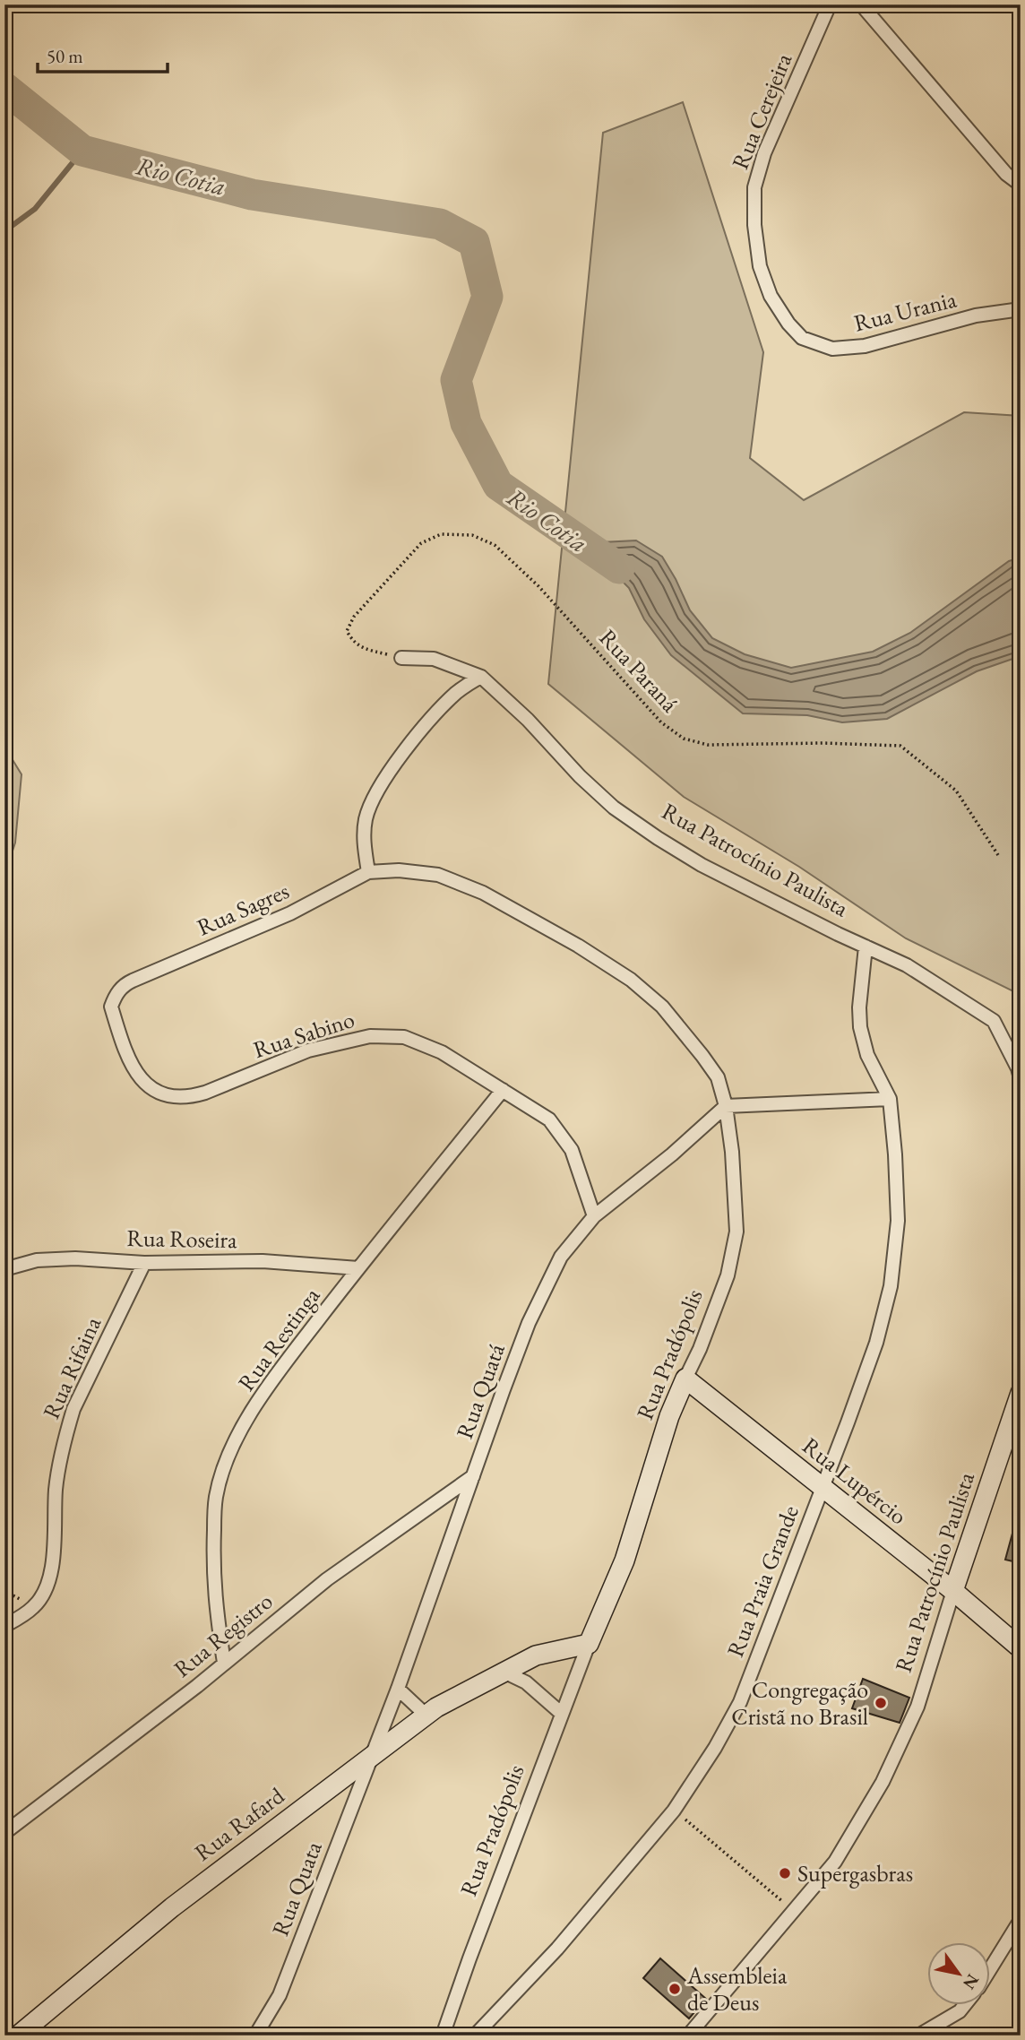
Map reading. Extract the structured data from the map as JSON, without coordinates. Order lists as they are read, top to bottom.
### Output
{
  "streets": {
    "street": [
      "Rua Cerejeira",
      "Rua Urania",
      "Rua Patrocínio Paulista",
      "Rua Sagres",
      "Rua Sabino",
      "Rua Roseira",
      "Rua Restinga",
      "Rua Pradópolis",
      "Rua Rifaina",
      "Rua Quatá",
      "Rua Lupércio",
      "Rua Praia Grande",
      "Rua Registro",
      "Rua Rafard",
      "Rua Quata"
    ],
    "path": ["Rua Paraná"]
  },
  "crossings": [
    ["Rua Cerejeira", "Rua Urania"],
    ["Rua Patrocínio Paulista", "Rua Lupércio"],
    ["Rua Patrocínio Paulista", "Rua Praia Grande"],
    ["Rua Sagres", "Rua Sabino"],
    ["Rua Sagres", "Rua Pradópolis"],
    ["Rua Sabino", "Rua Restinga"],
    ["Rua Sabino", "Rua Quatá"],
    ["Rua Roseira", "Rua Restinga"],
    ["Rua Roseira", "Rua Rifaina"],
    ["Rua Restinga", "Rua Registro"],
    ["Rua Pradópolis", "Rua Quatá"],
    ["Rua Pradópolis", "Rua Lupércio"],
    ["Rua Pradópolis", "Rua Rafard"],
    ["Rua Quatá", "Rua Registro"],
    ["Rua Quatá", "Rua Rafard"],
    ["Rua Quatá", "Rua Quata"],
    ["Rua Lupércio", "Rua Praia Grande"],
    ["Rua Rafard", "Rua Quata"]
  ],
  "water": ["Rio Cotia"],
  "places": ["Congregação Cristã no Brasil", "Supergasbras", "Assembleia de Deus"],
  "scale_bar": "50 m",
  "north": "bottom right"
}
